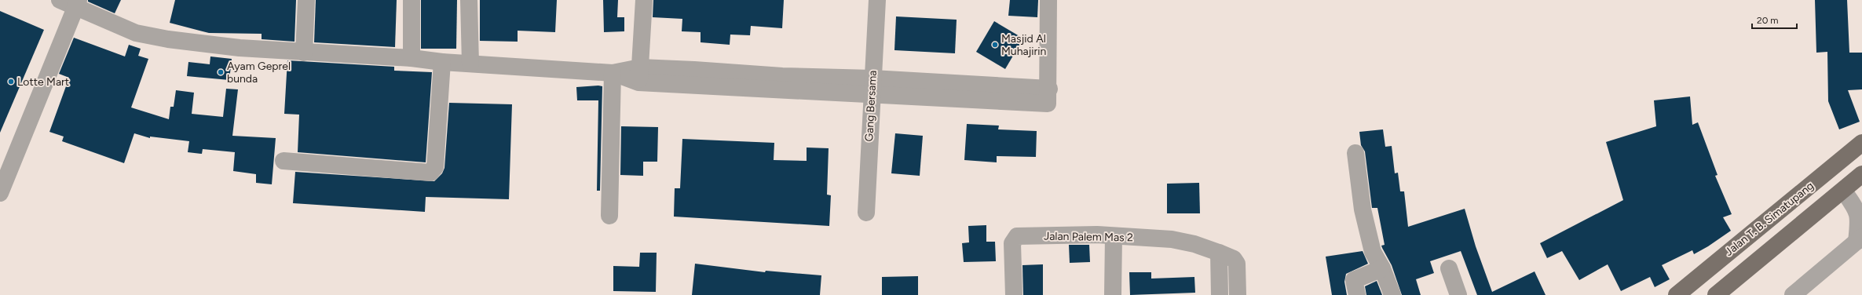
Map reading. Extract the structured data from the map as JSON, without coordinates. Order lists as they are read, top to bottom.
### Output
{
  "streets": {
    "main road": ["Jalan T. B. Simatupang"],
    "street": ["Gang Bersama", "Jalan Palem Mas 2"]
  },
  "places": ["Masjid Al Muhajirin", "Ayam Geprel bunda", "Lotte Mart"],
  "scale_bar": "20 m"
}
